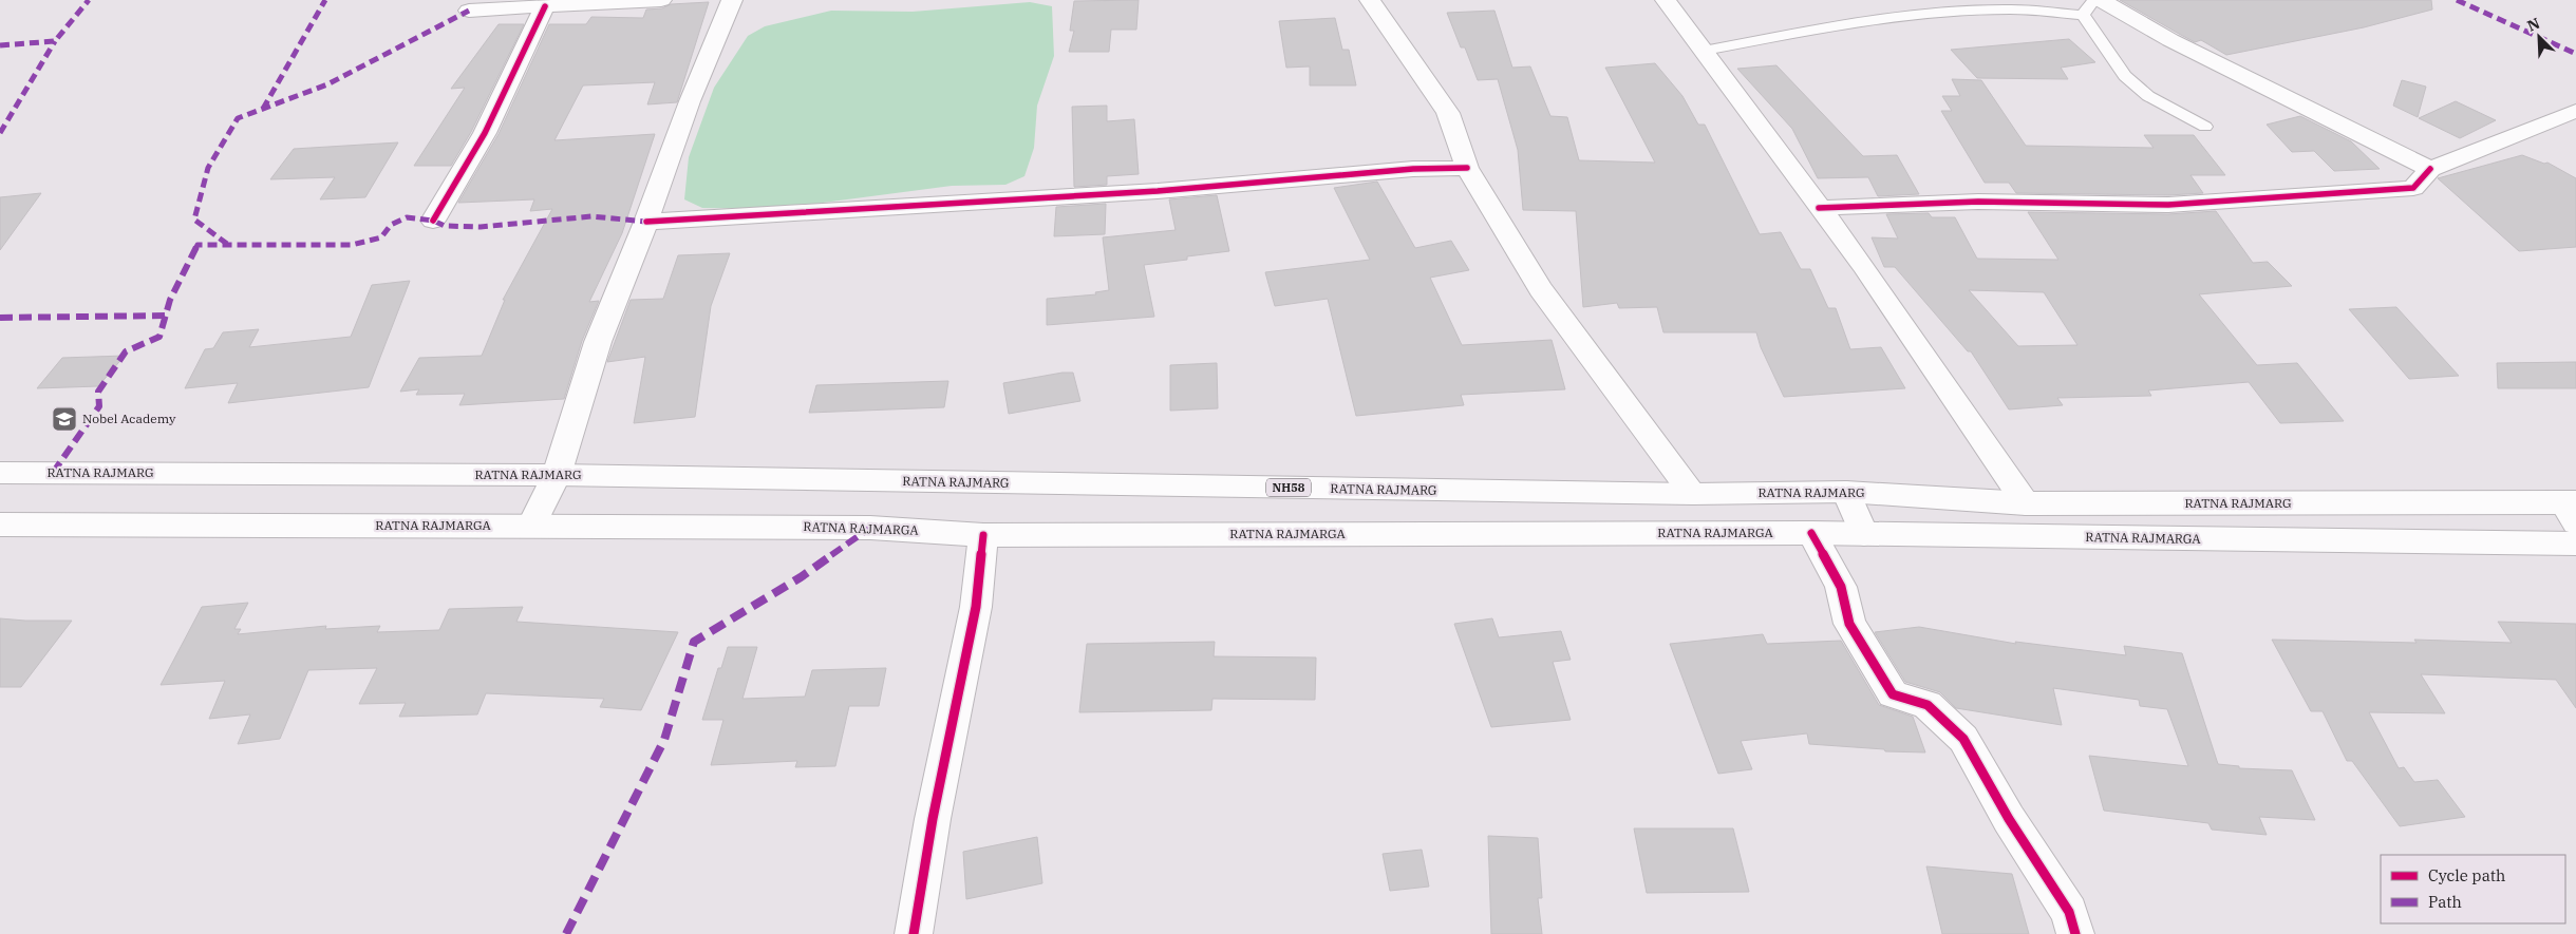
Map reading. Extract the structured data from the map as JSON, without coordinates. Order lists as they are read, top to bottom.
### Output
{
  "streets": {
    "street": ["RATNA RAJMARG", "NH58", "RATNA RAJMARGA"]
  },
  "places": {
    "school or university": ["Nobel Academy"]
  },
  "legend": ["Cycle path", "Path"],
  "north": "top left"
}
